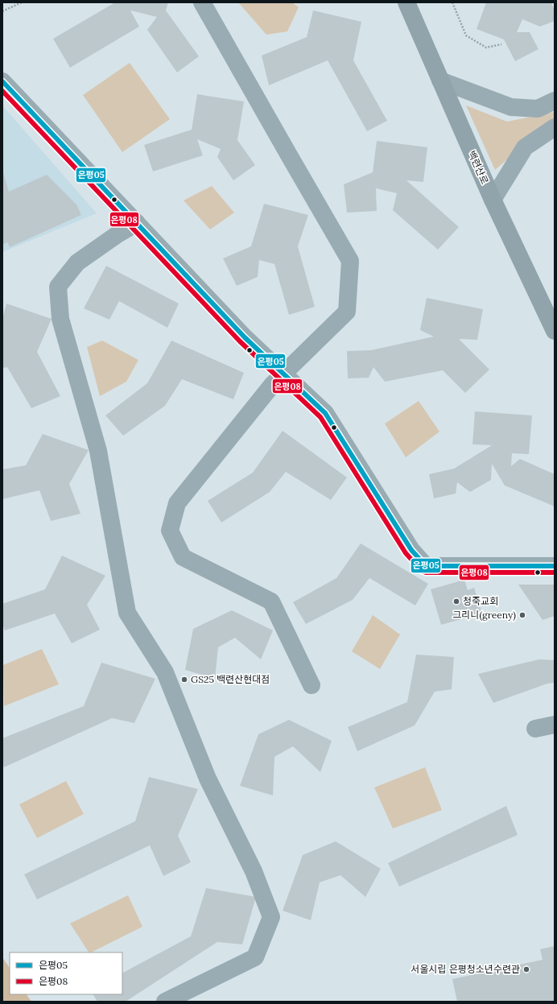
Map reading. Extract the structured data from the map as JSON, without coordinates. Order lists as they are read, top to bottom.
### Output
{
  "streets": {
    "main road": ["백련산로"]
  },
  "places": [
    "청죽교회",
    "그리니(greeny)",
    "GS25 백련산현대점",
    "서울시립 은평청소년수련관"
  ],
  "lines": ["transit line 은평05", "transit line 은평08"],
  "legend": ["은평05", "은평08"]
}
